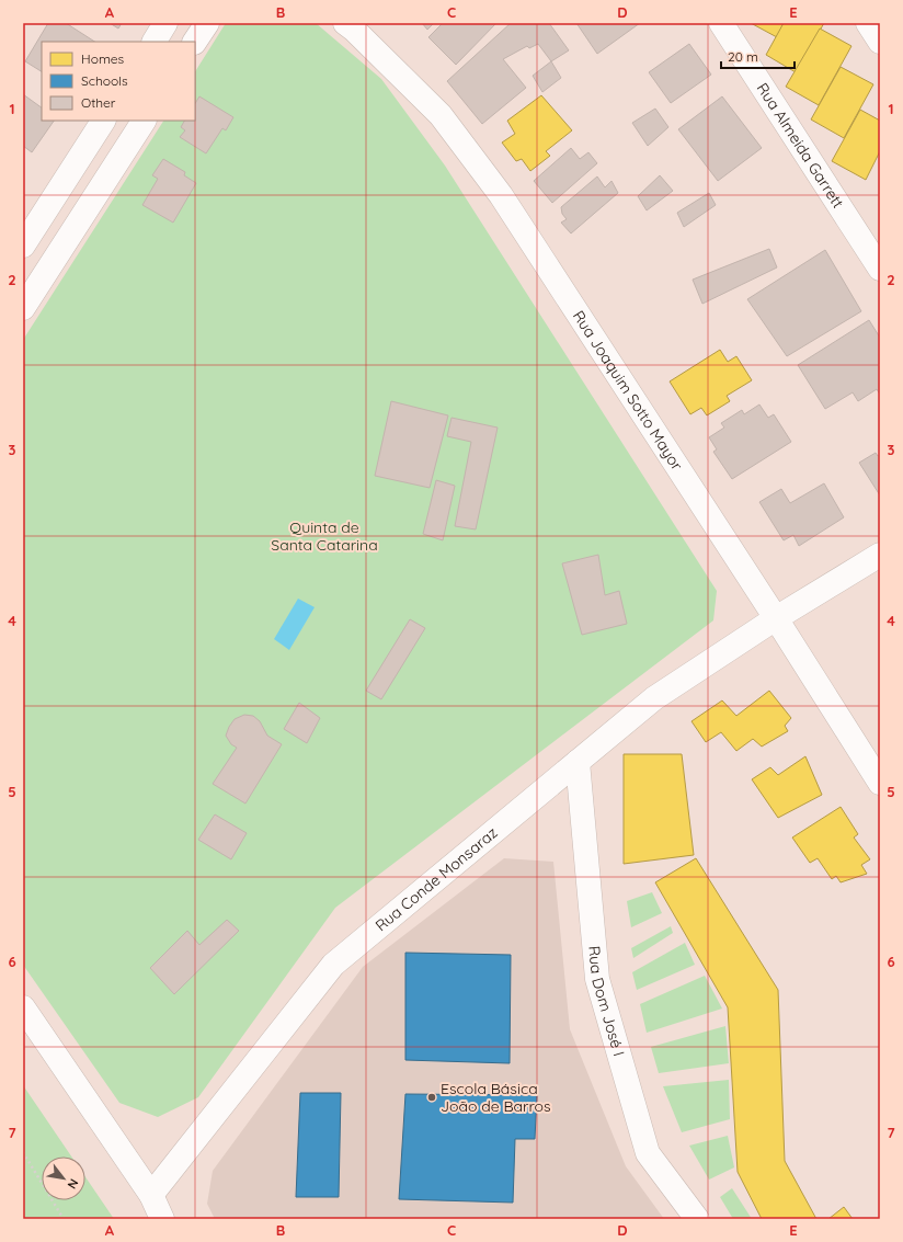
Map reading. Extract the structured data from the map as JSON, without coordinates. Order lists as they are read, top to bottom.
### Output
{
  "streets": {
    "street": [
      "Rua Almeida Garrett",
      "Rua Joaquim Sotto Mayor",
      "Rua Conde Monsaraz",
      "Rua Dom José I"
    ]
  },
  "crossings": [
    ["Rua Joaquim Sotto Mayor", "Rua Conde Monsaraz"],
    ["Rua Conde Monsaraz", "Rua Dom José I"]
  ],
  "parks": ["Quinta de Santa Catarina"],
  "places": ["Escola Básica João de Barros"],
  "legend": ["Homes", "Schools", "Other"],
  "scale_bar": "20 m",
  "north": "bottom right",
  "grid": {
    "columns": [
      "A",
      "B",
      "C",
      "D",
      "E"
    ],
    "rows": [
      "1",
      "2",
      "3",
      "4",
      "5",
      "6",
      "7"
    ]
  }
}
